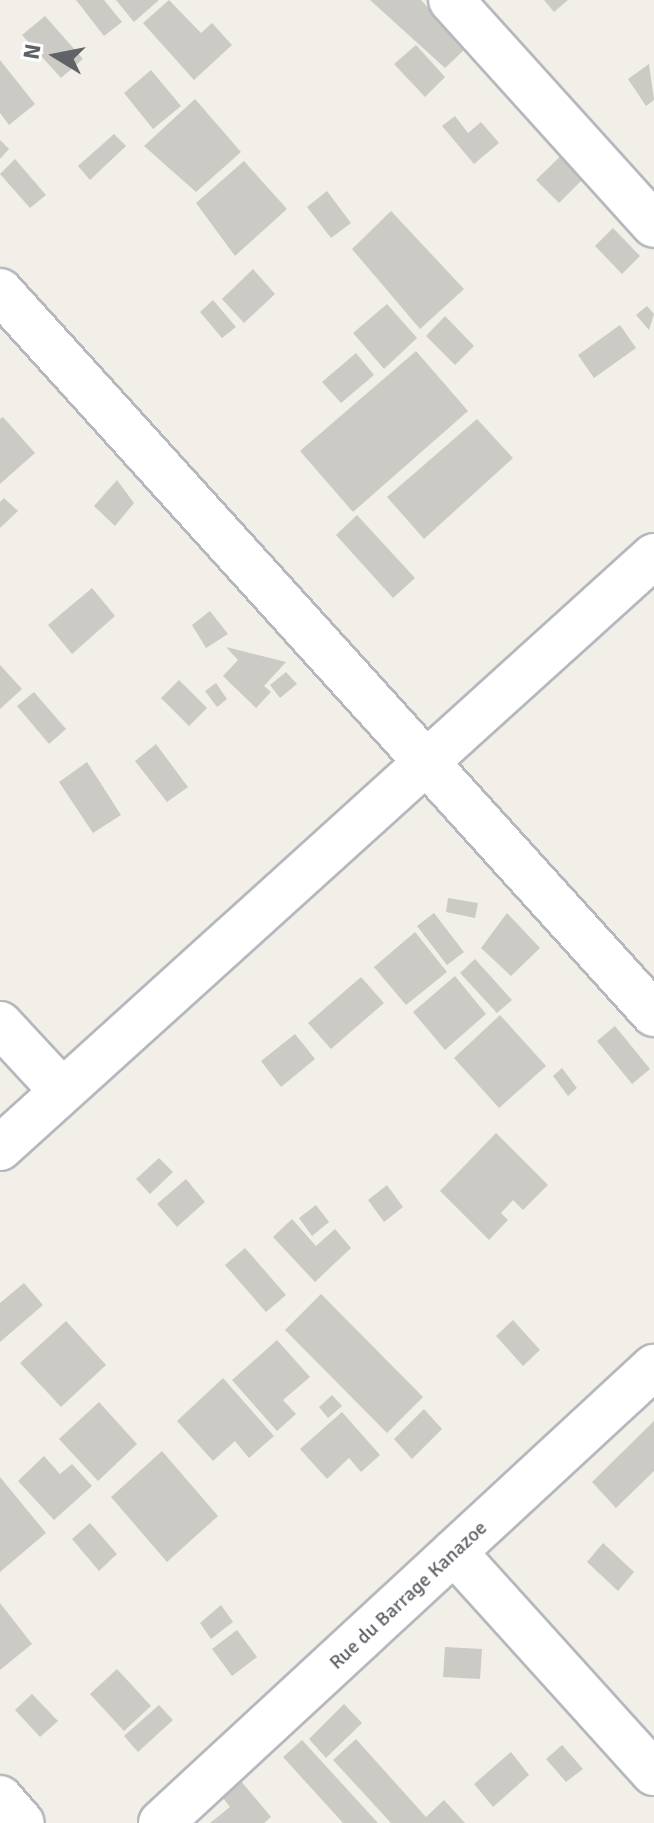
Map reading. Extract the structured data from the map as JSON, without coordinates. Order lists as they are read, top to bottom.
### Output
{
  "streets": {
    "street": ["Rue du Barrage Kanazoe"]
  },
  "north": "left"
}
